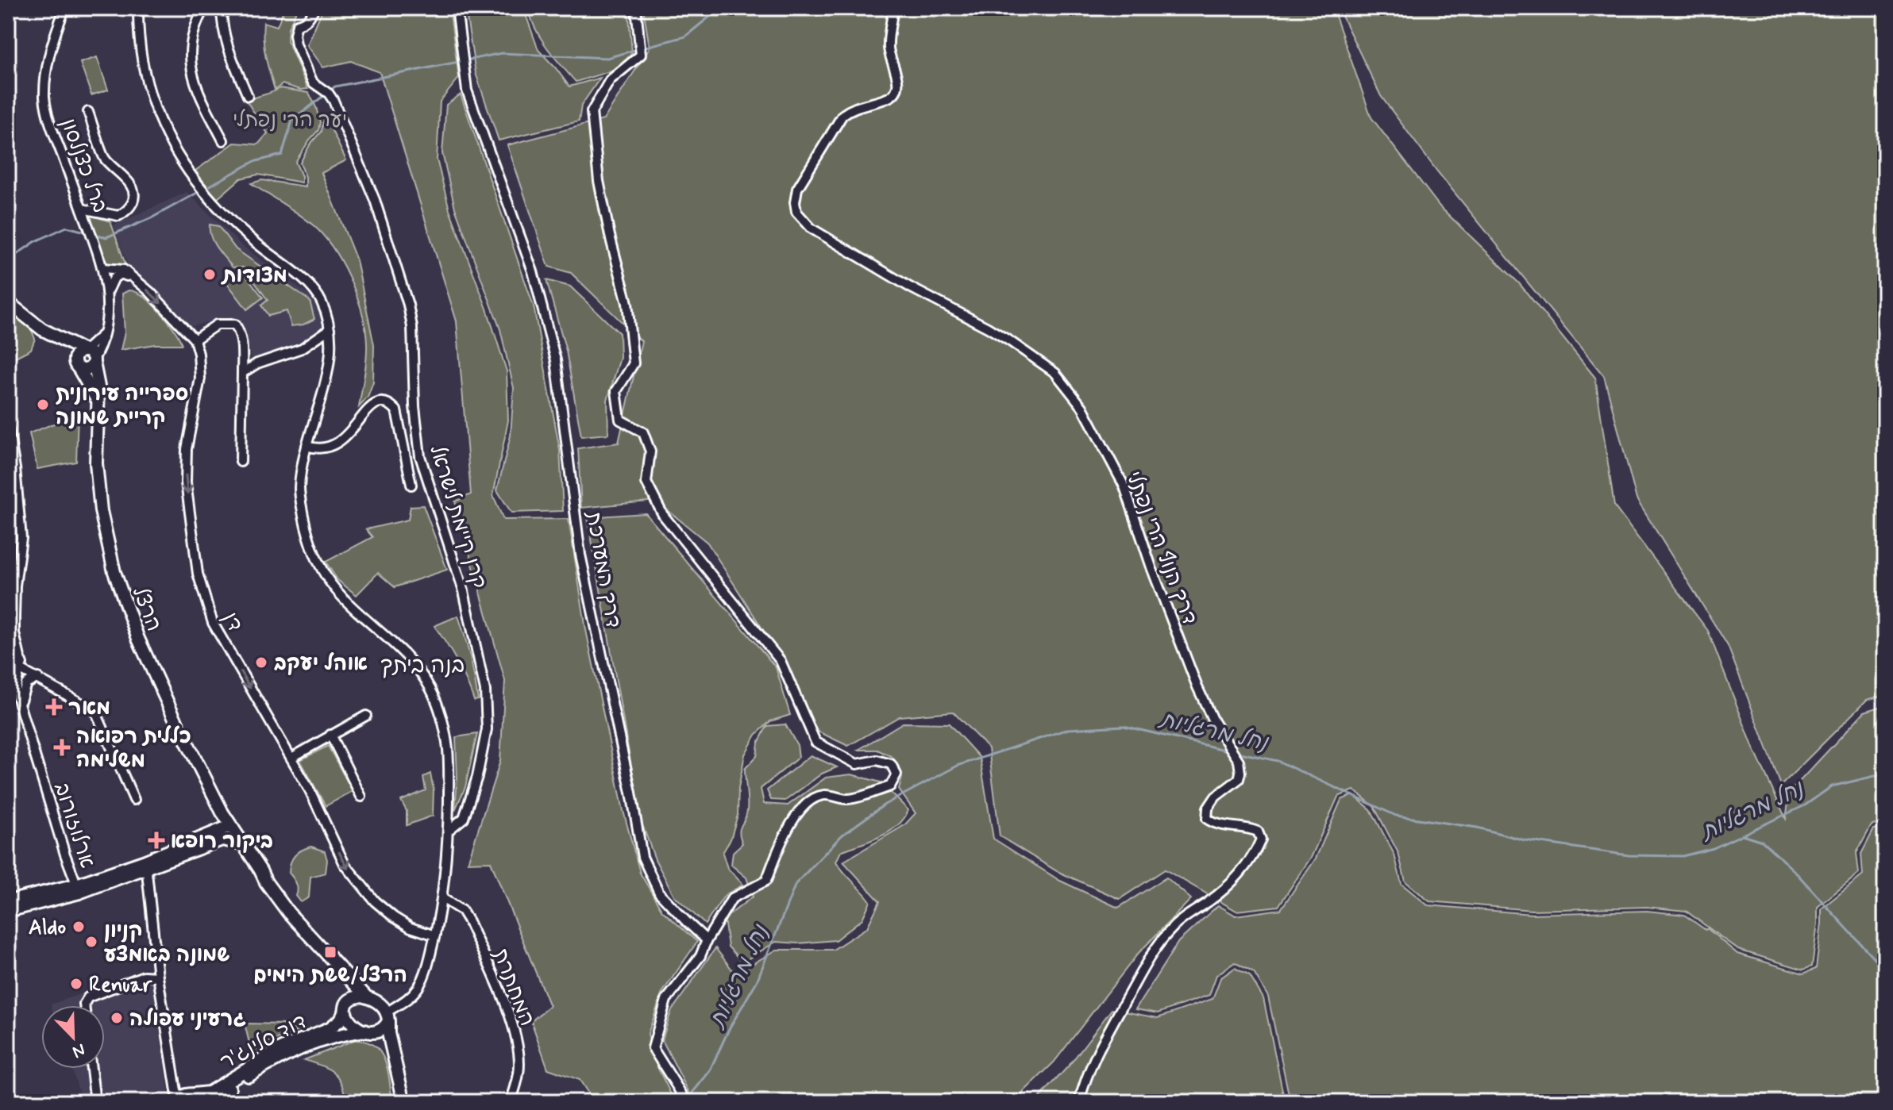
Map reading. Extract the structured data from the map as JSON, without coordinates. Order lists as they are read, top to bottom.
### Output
{
  "streets": {
    "street": [
      "ברל כצנלסון",
      "קרן קיימת לישראל",
      "דרך הנוף הרי נפתלי",
      "דרך המערכת",
      "הרצל",
      "דן",
      "ארלוזורוב",
      "המחתרת",
      "דוד סלינג'ר"
    ]
  },
  "crossings": [
    ["ברל כצנלסון", "הרצל"],
    ["הרצל", "דוד סלינג'ר"]
  ],
  "one_way": ["דן"],
  "districts": ["בנה ביתך"],
  "water": ["נחל מרגליות"],
  "parks": ["יער הרי נפתלי"],
  "places": {
    "other": [
      "מצודות",
      "ספרייה עירונית קריית שמונה",
      "אוהל יעקב",
      "Aldo",
      "קניון שמונה באמצע",
      "Renuar",
      "גרעיני עפולה"
    ],
    "health": ["מאר", "כללית רפואה משלימה", "ביקור רופא"],
    "transit": ["הרצל/ששת הימים"]
  },
  "north": "bottom right"
}
